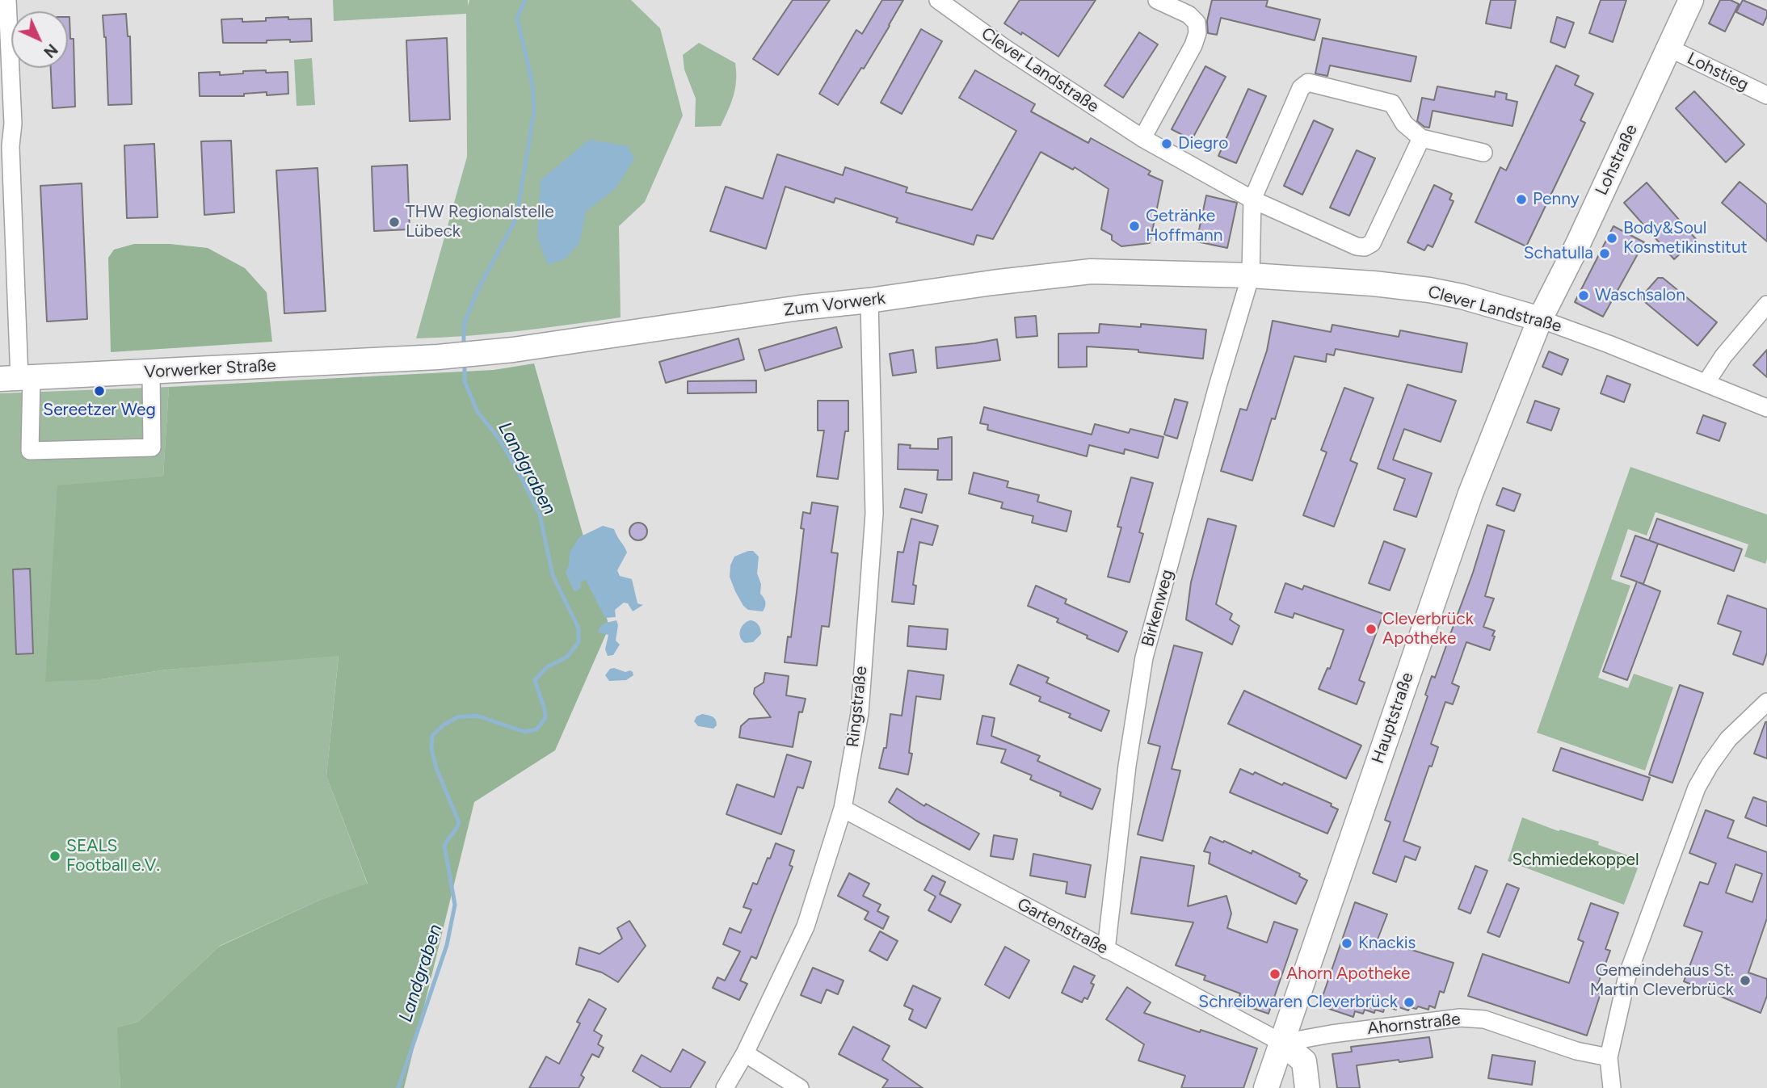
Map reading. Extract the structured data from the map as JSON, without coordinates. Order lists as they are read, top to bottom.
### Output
{
  "streets": {
    "street": [
      "Clever Landstraße",
      "Lohstieg",
      "Lohstraße",
      "Zum Vorwerk",
      "Vorwerker Straße",
      "Birkenweg",
      "Ringstraße",
      "Hauptstraße",
      "Gartenstraße",
      "Ahornstraße"
    ]
  },
  "crossings": [
    ["Clever Landstraße", "Lohstraße"],
    ["Clever Landstraße", "Zum Vorwerk"],
    ["Clever Landstraße", "Birkenweg"],
    ["Clever Landstraße", "Hauptstraße"],
    ["Lohstieg", "Lohstraße"],
    ["Lohstraße", "Hauptstraße"],
    ["Zum Vorwerk", "Vorwerker Straße"],
    ["Zum Vorwerk", "Birkenweg"],
    ["Zum Vorwerk", "Ringstraße"],
    ["Birkenweg", "Gartenstraße"],
    ["Ringstraße", "Gartenstraße"],
    ["Hauptstraße", "Gartenstraße"],
    ["Hauptstraße", "Ahornstraße"],
    ["Gartenstraße", "Ahornstraße"]
  ],
  "water": ["Landgraben"],
  "parks": ["Schmiedekoppel"],
  "places": [
    "Diegro",
    "Penny",
    "THW Regionalstelle Lübeck",
    "Getränke Hoffmann",
    "Body&Soul Kosmetikinstitut",
    "Schatulla",
    "Waschsalon",
    "Sereetzer Weg",
    "Cleverbrück Apotheke",
    "SEALS Football e.V.",
    "Knackis",
    "Ahorn Apotheke",
    "Gemeindehaus St. Martin Cleverbrück",
    "Schreibwaren Cleverbrück"
  ],
  "north": "bottom right"
}
